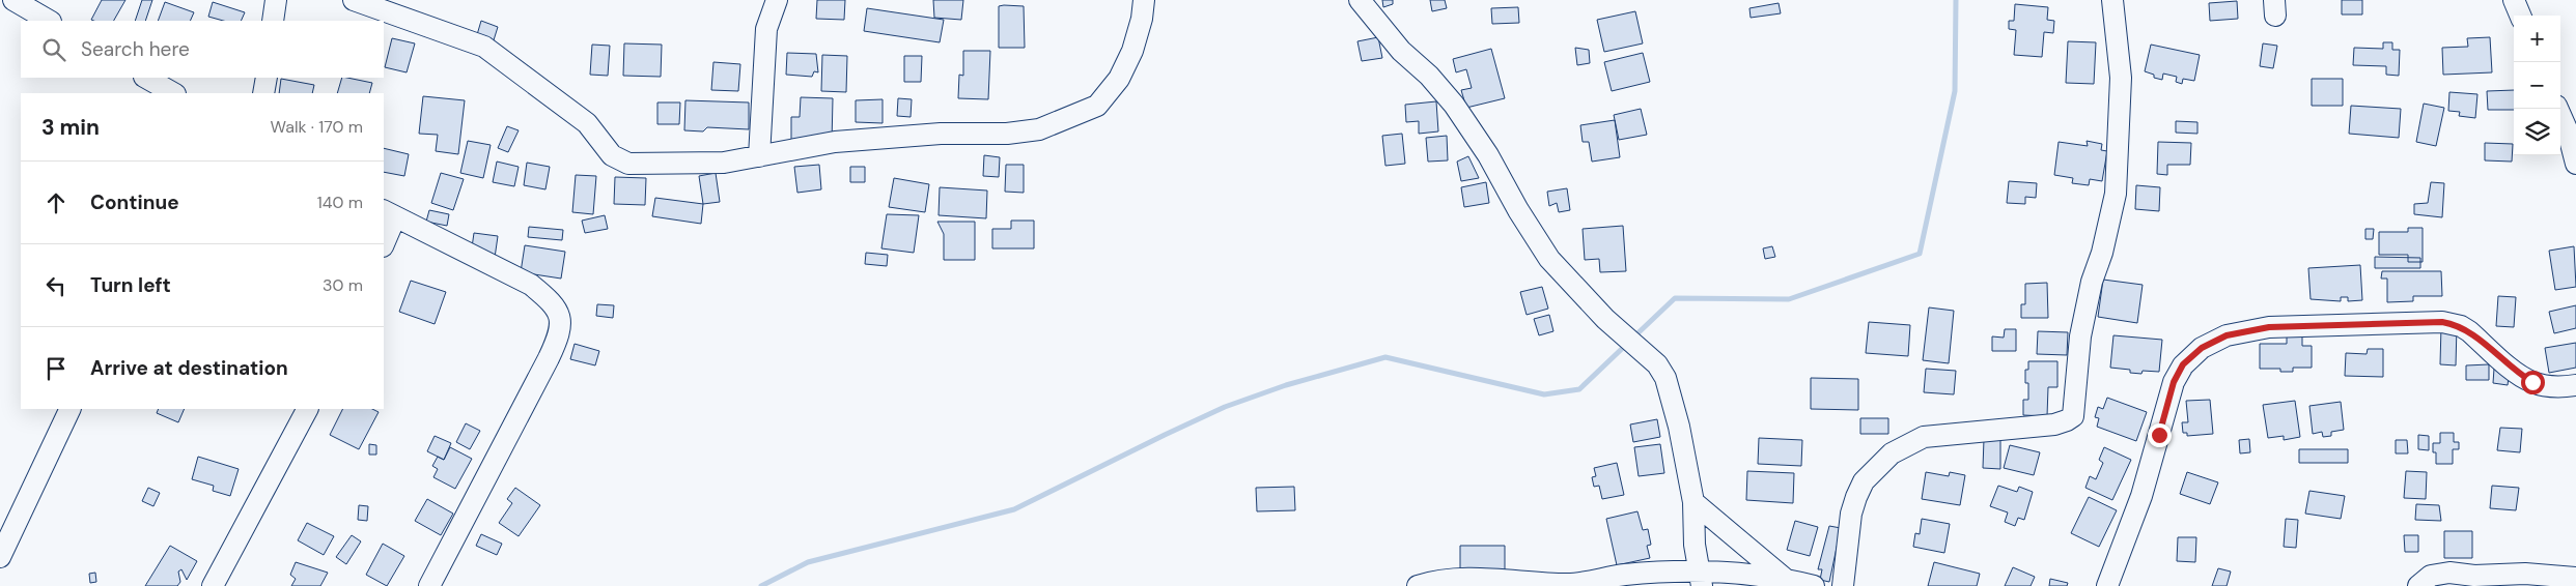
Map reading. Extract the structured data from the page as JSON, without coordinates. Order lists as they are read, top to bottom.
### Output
{
  "page": {
    "map_buttons": ["+", "−"],
    "search": "Search here",
    "heading": ["3 min", "Walk · 170 m"],
    "list": [
      ["Continue", "140 m"],
      ["Turn left", "30 m"],
      "Arrive at destination"
    ]
  }
}
